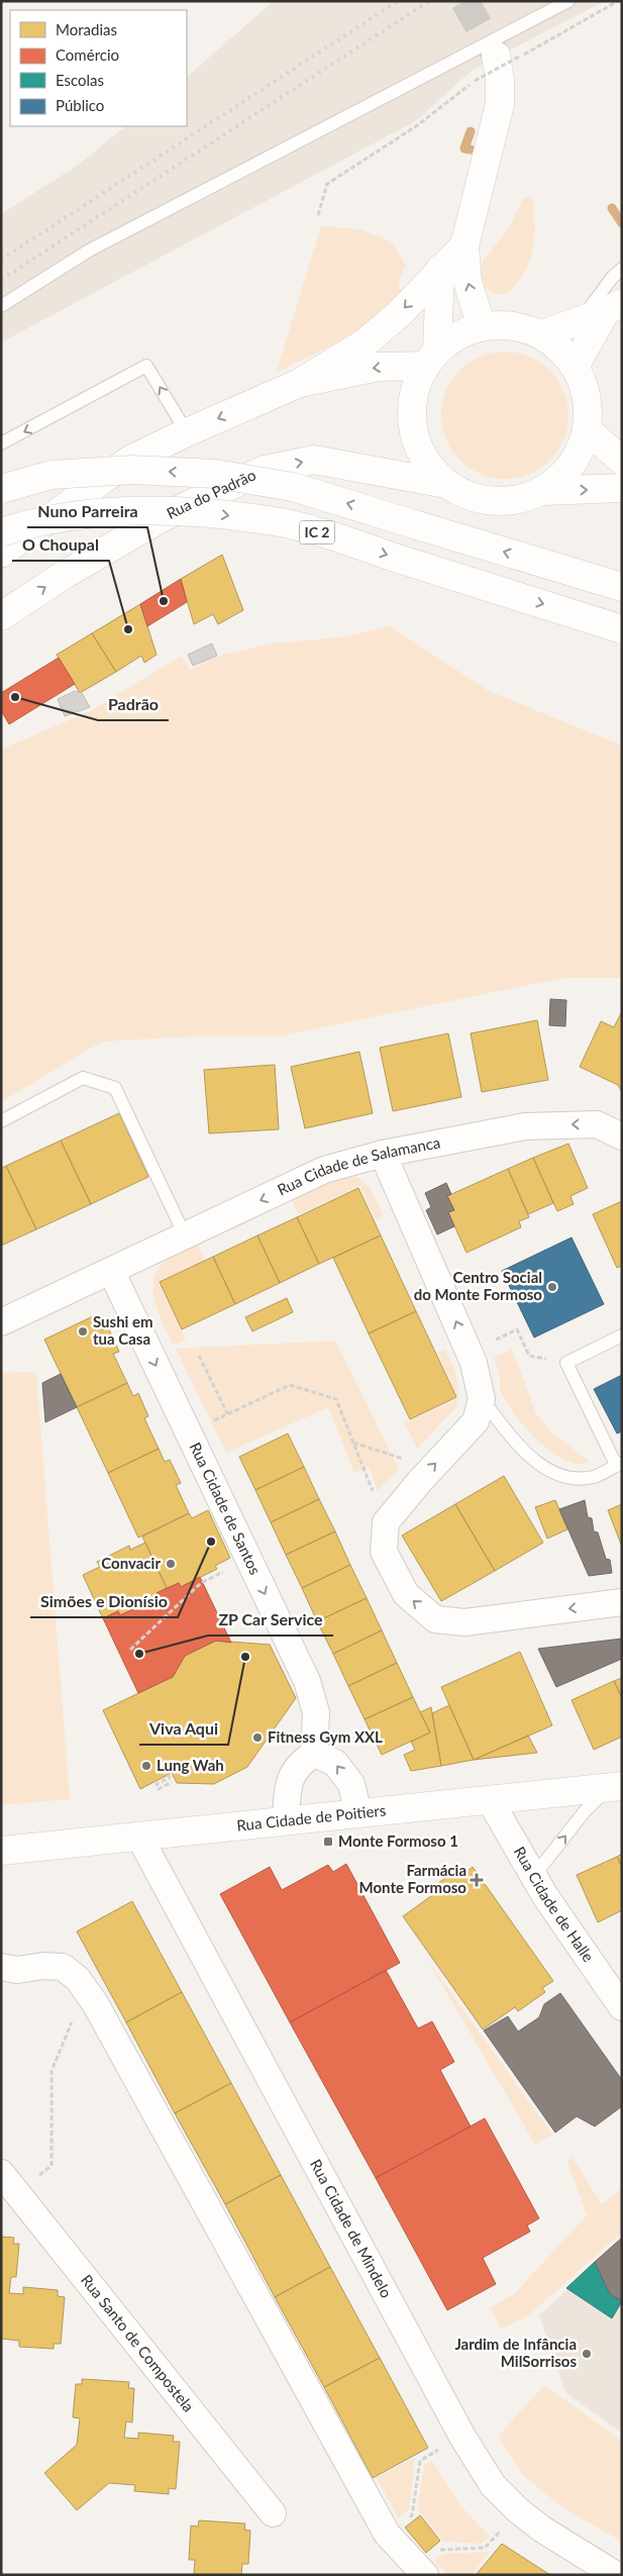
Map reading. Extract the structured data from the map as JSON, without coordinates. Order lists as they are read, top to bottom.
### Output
{
  "streets": {
    "main road": ["Rua do Padrão", "IC 2", "Rua Cidade de Poitiers"],
    "street": [
      "Rua Cidade de Salamanca",
      "Rua Cidade de Santos",
      "Rua Cidade de Halle",
      "Rua Cidade de Mindelo",
      "Rua Santo de Compostela"
    ]
  },
  "crossings": [
    ["Rua Cidade de Salamanca", "Rua Cidade de Santos"],
    ["Rua Cidade de Poitiers", "Rua Cidade de Halle"],
    ["Rua Cidade de Poitiers", "Rua Cidade de Mindelo"]
  ],
  "one_way": ["Rua Cidade de Salamanca", "Rua Cidade de Santos"],
  "places": {
    "other": [
      "Nuno Parreira",
      "O Choupal",
      "Padrão",
      "Centro Social do Monte Formoso",
      "Sushi em tua Casa",
      "Simões e Dionísio",
      "Convacir",
      "ZP Car Service",
      "Viva Aqui",
      "Fitness Gym XXL",
      "Lung Wah",
      "Jardim de Infância MilSorrisos"
    ],
    "transit": ["Monte Formoso 1"],
    "health": ["Farmácia Monte Formoso"]
  },
  "legend": [
    "Moradias",
    "Comércio",
    "Escolas",
    "Público"
  ]
}
